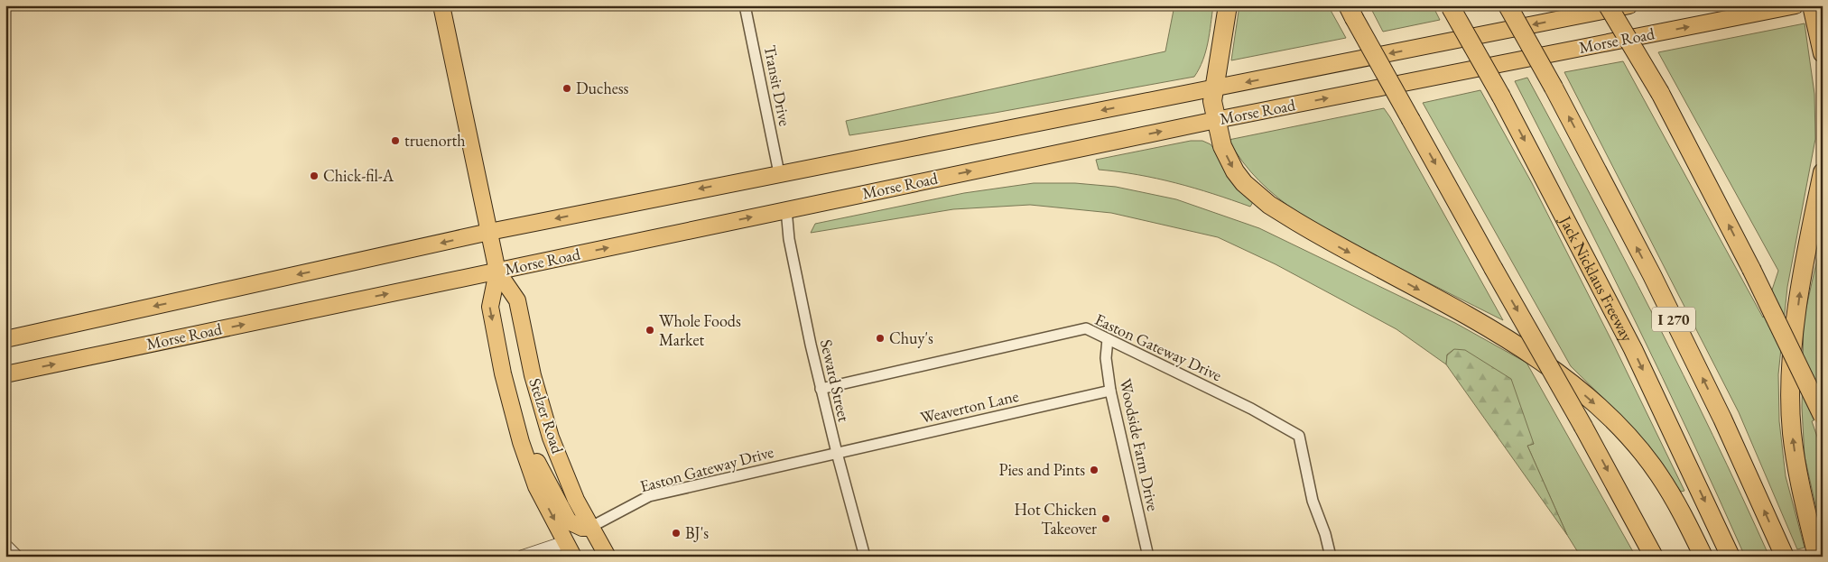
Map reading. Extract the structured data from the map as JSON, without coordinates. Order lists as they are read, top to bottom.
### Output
{
  "streets": {
    "highway": ["Jack Nicklaus Freeway", "I 270"],
    "main road": ["Morse Road", "Stelzer Road"],
    "street": [
      "Transit Drive",
      "Easton Gateway Drive",
      "Seward Street",
      "Weaverton Lane",
      "Woodside Farm Drive"
    ]
  },
  "crossings": [
    ["Morse Road", "Transit Drive"],
    ["Morse Road", "Seward Street"],
    ["Morse Road", "Stelzer Road"],
    ["Easton Gateway Drive", "Seward Street"],
    ["Easton Gateway Drive", "Weaverton Lane"],
    ["Easton Gateway Drive", "Stelzer Road"],
    ["Easton Gateway Drive", "Woodside Farm Drive"],
    ["Seward Street", "Weaverton Lane"],
    ["Weaverton Lane", "Woodside Farm Drive"]
  ],
  "places": [
    "Duchess",
    "truenorth",
    "Chick-fil-A",
    "Whole Foods Market",
    "Chuy's",
    "Pies and Pints",
    "Hot Chicken Takeover",
    "BJ's"
  ]
}
